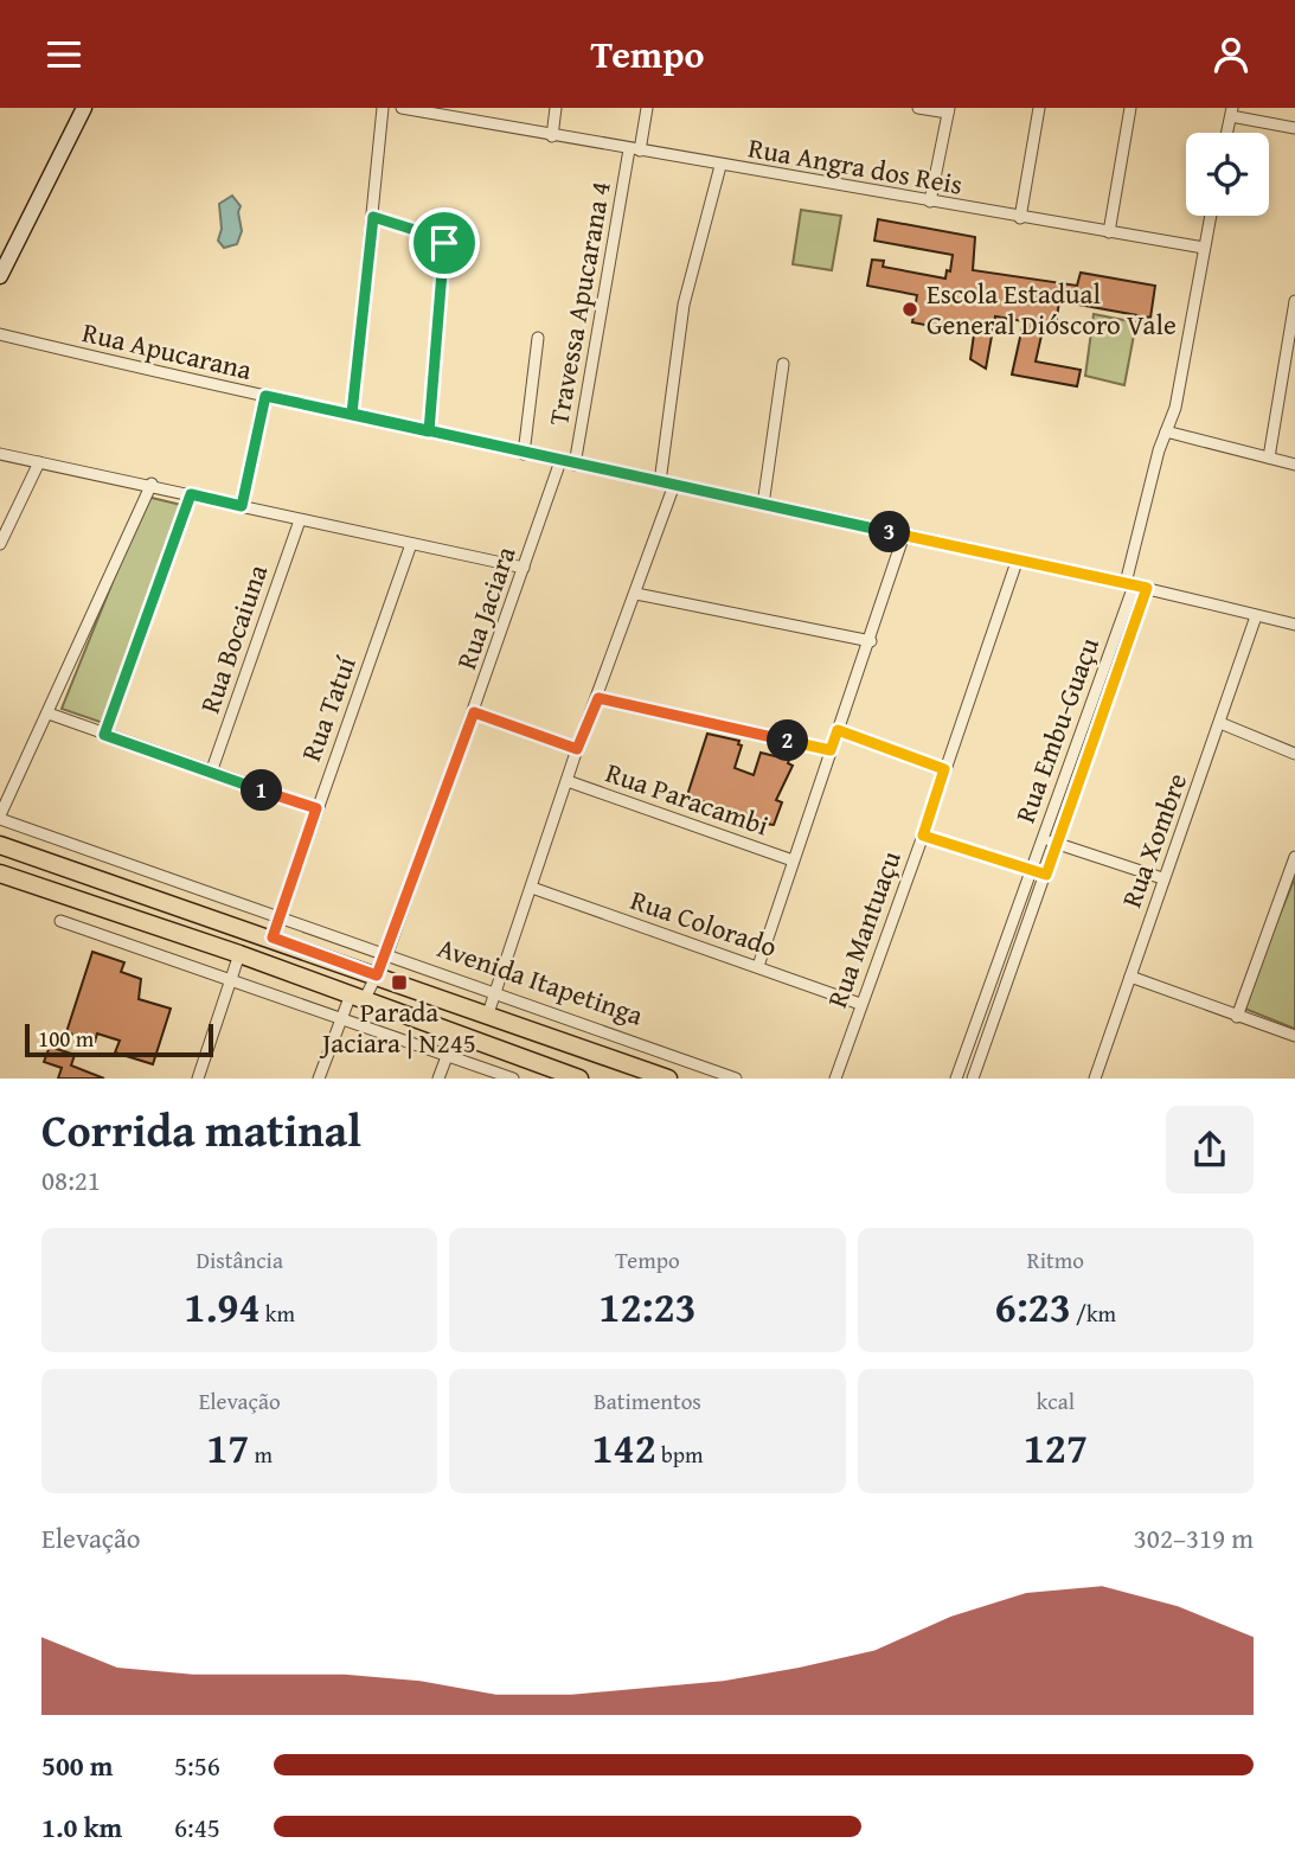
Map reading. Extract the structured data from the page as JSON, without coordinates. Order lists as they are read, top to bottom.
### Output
{
  "streets": {
    "main road": ["Avenida Itapetinga"],
    "street": [
      "Rua Angra dos Reis",
      "Travessa Apucarana 4",
      "Rua Apucarana",
      "Rua Jaciara",
      "Rua Bocaiuna",
      "Rua Tatuí",
      "Rua Embu-Guaçu",
      "Rua Paracambi",
      "Rua Xombre",
      "Rua Colorado",
      "Rua Mantuaçu"
    ]
  },
  "crossings": [
    ["Rua Angra dos Reis", "Travessa Apucarana 4"],
    ["Rua Angra dos Reis", "Rua Embu-Guaçu"],
    ["Travessa Apucarana 4", "Rua Apucarana"],
    ["Rua Apucarana", "Rua Jaciara"],
    ["Rua Apucarana", "Rua Embu-Guaçu"],
    ["Rua Apucarana", "Rua Xombre"],
    ["Rua Apucarana", "Rua Mantuaçu"],
    ["Rua Jaciara", "Avenida Itapetinga"],
    ["Rua Tatuí", "Avenida Itapetinga"],
    ["Rua Colorado", "Rua Mantuaçu"]
  ],
  "places": {
    "other": ["Escola Estadual General Dióscoro Vale"],
    "transit": ["Parada Jaciara | N245"]
  },
  "scale_bar": "100 m",
  "page": {
    "header": "Tempo",
    "pins": ["3", "2", "1"],
    "scale": "100 m",
    "heading": ["Corrida matinal", "08:21"],
    "stats": [
      ["Distância", "1.94 km"],
      ["Tempo", "12:23"],
      ["Ritmo", "6:23 /km"],
      ["Elevação", "17 m"],
      ["Batimentos", "142 bpm"],
      ["kcal", "127"]
    ],
    "chart": ["Elevação", "302–319 m"],
    "list": [
      {
        "name": "500 m",
        "note": "5:56"
      },
      {
        "name": "1.0 km",
        "note": "6:45"
      }
    ]
  }
}
